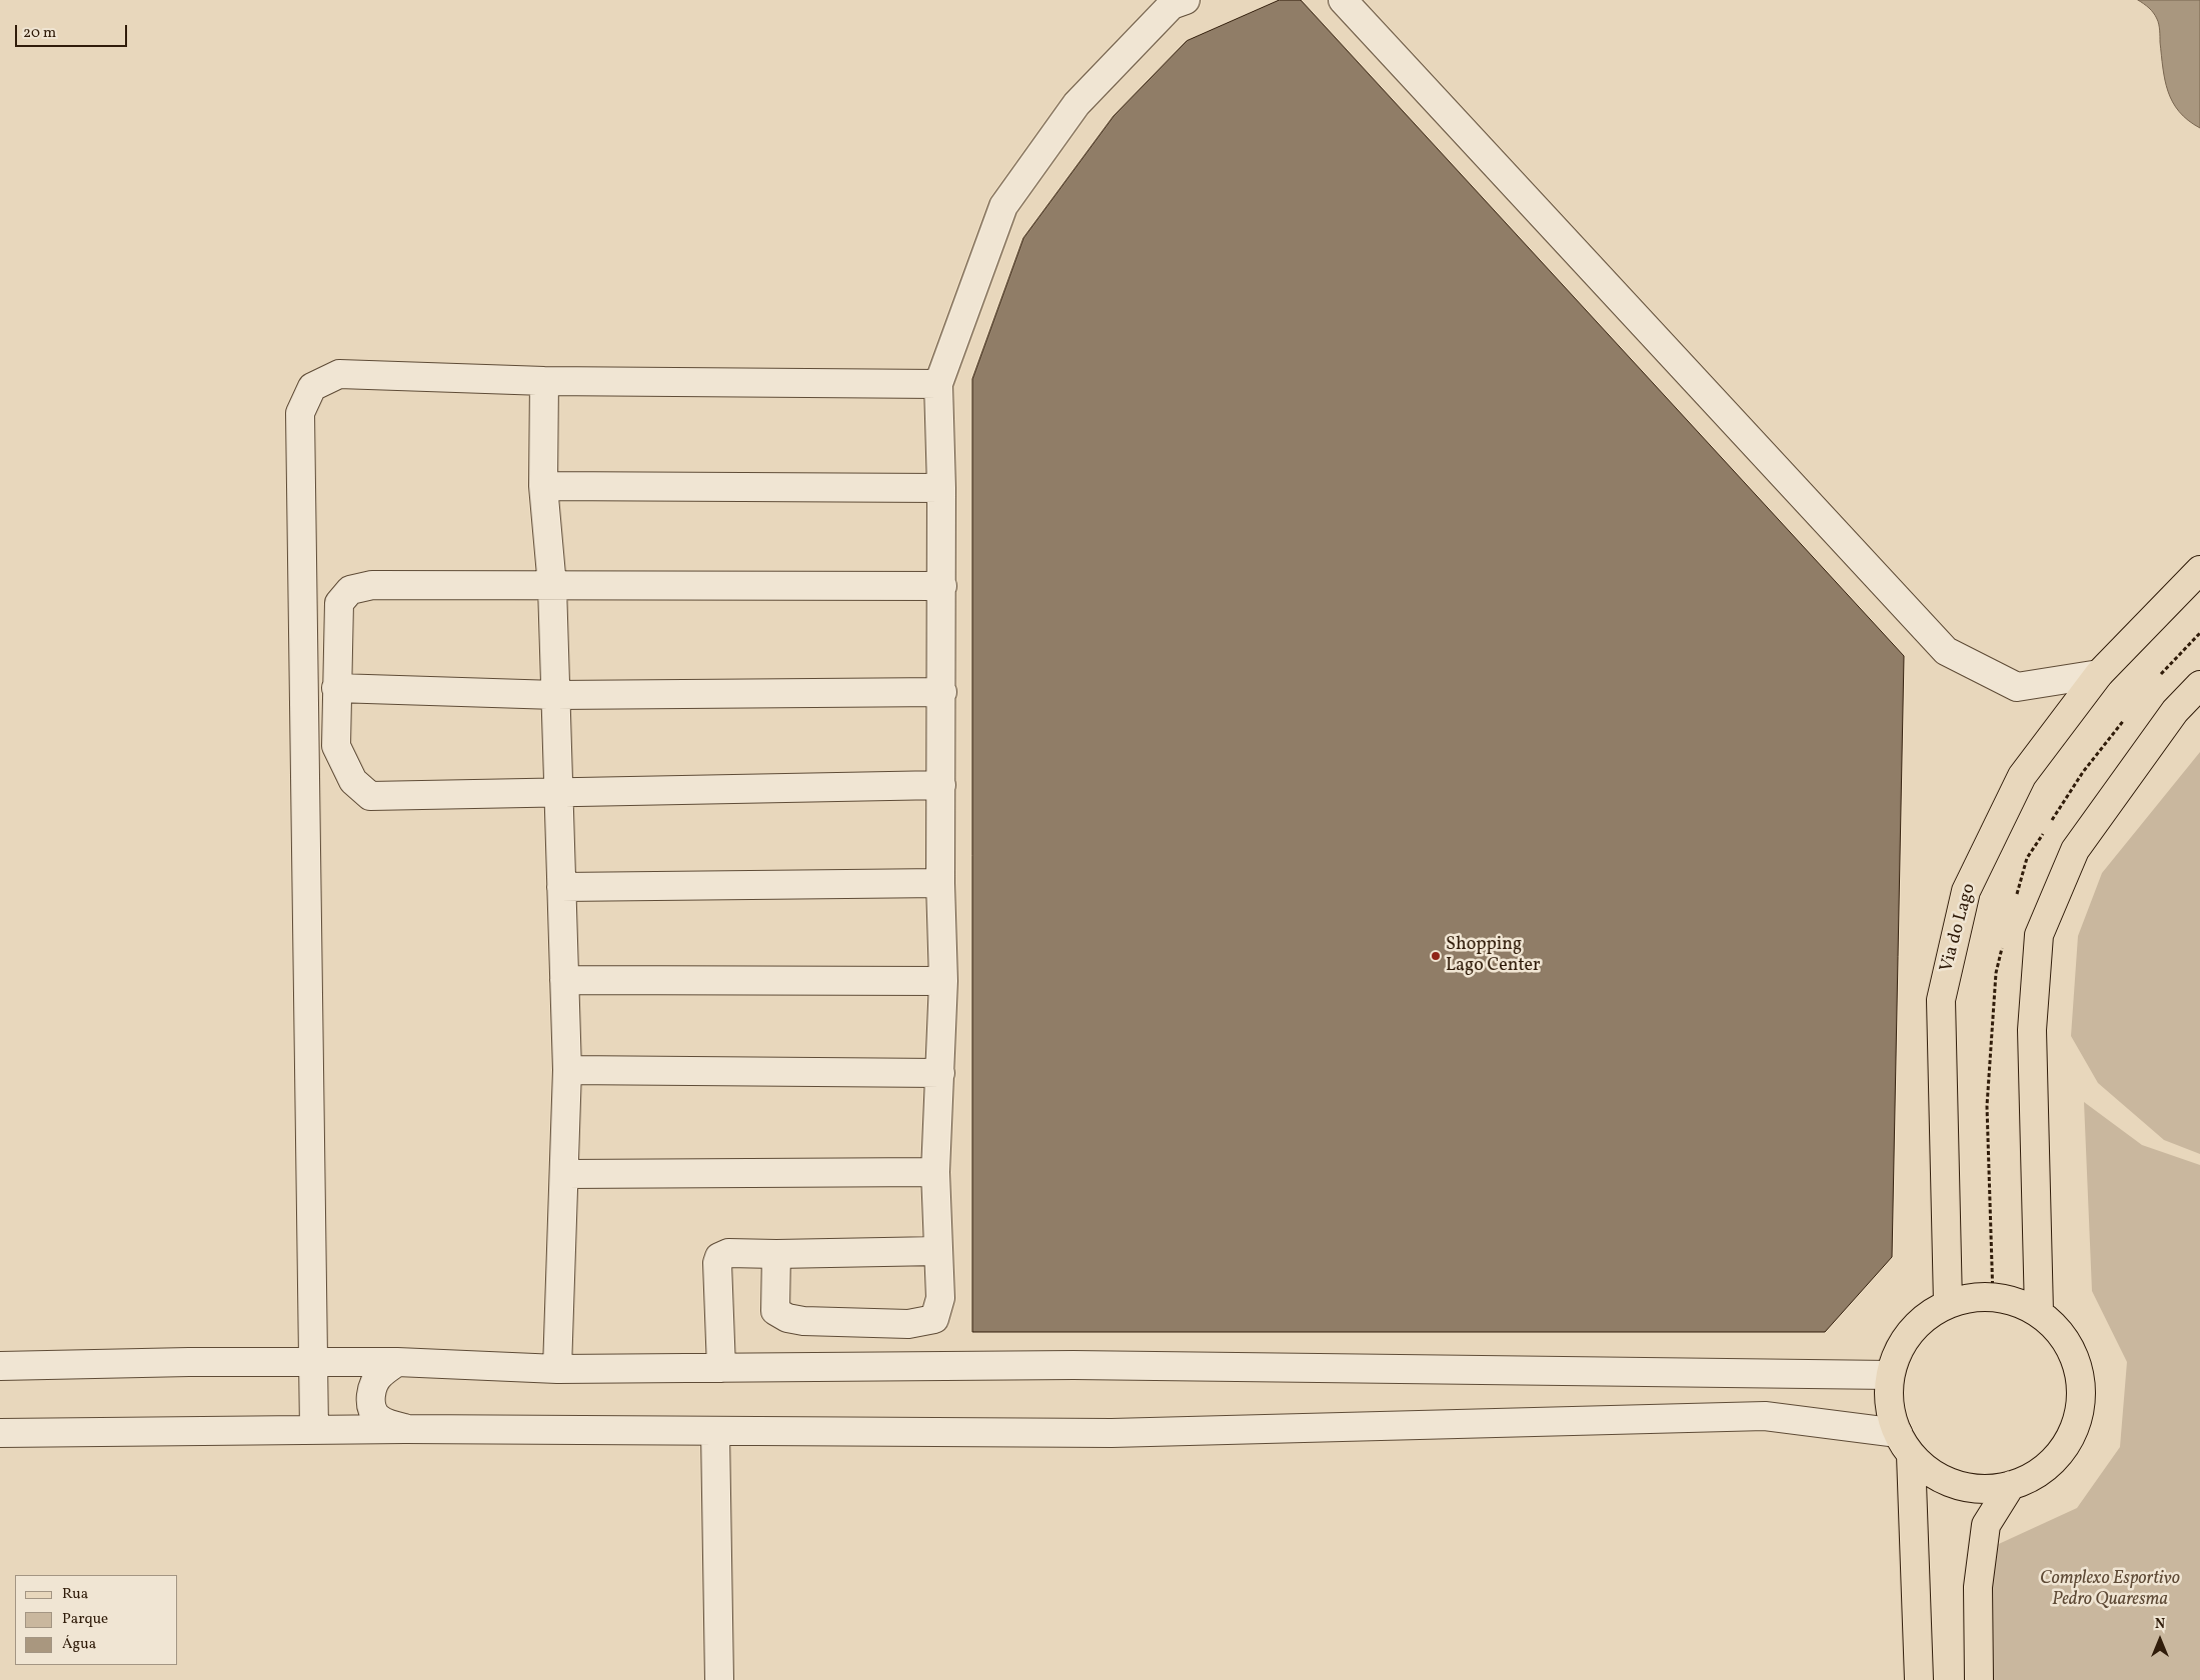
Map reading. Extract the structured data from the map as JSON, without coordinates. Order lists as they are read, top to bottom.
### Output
{
  "streets": {
    "main road": ["Via do Lago"]
  },
  "parks": ["Complexo Esportivo Pedro Quaresma"],
  "places": ["Shopping Lago Center"],
  "legend": ["Rua", "Parque", "Água"],
  "scale_bar": "20 m",
  "north": "top"
}
